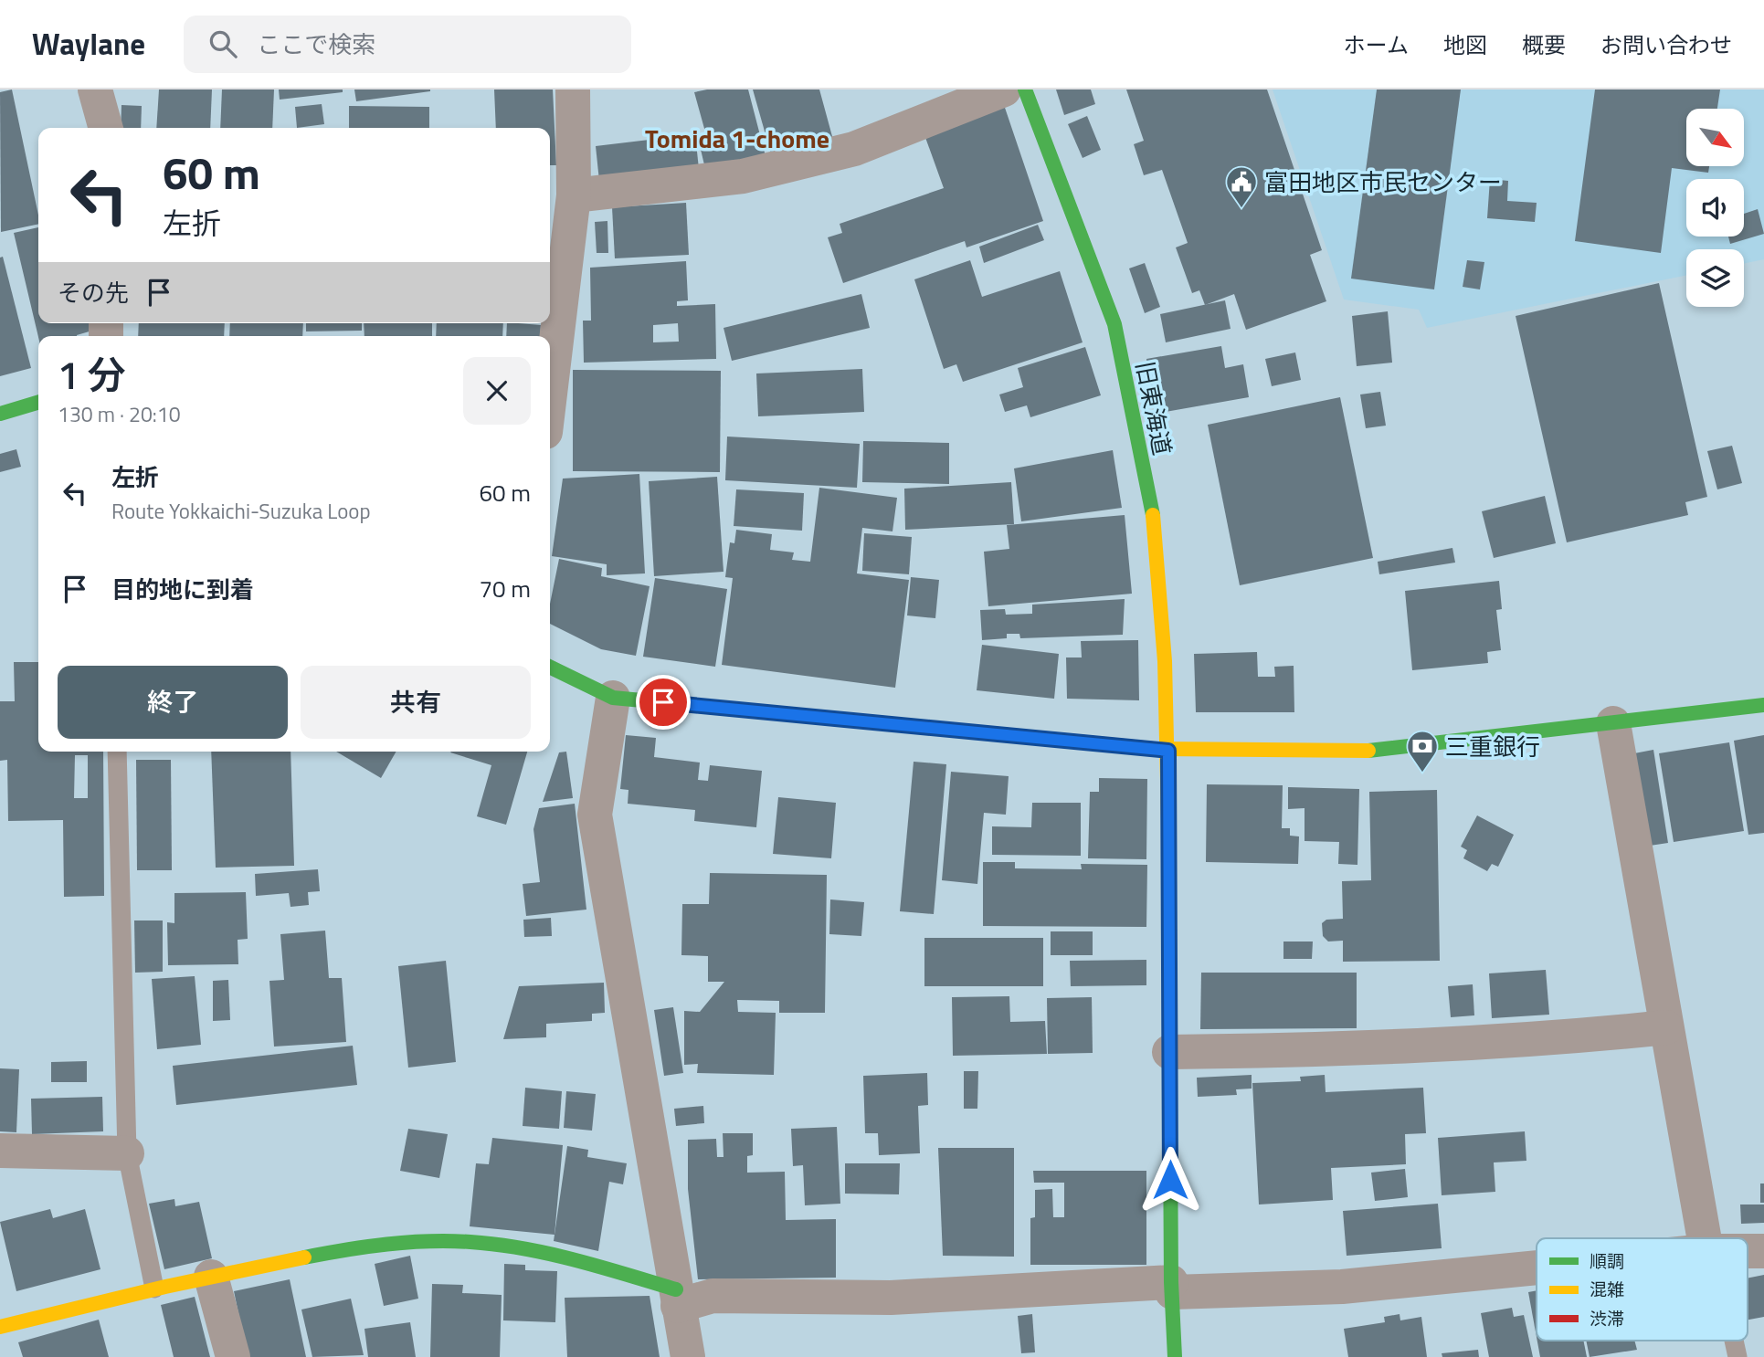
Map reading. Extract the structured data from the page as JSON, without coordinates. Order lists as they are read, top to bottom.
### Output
{
  "streets": {
    "main road": ["旧東海道"]
  },
  "districts": ["Tomida 1-chome"],
  "places": {
    "public building": ["富田地区市民センター"],
    "bank": ["三重銀行"]
  },
  "legend": ["順調", "混雑", "渋滞"],
  "north": "bottom right",
  "page": {
    "header": "Waylane",
    "search": "ここで検索",
    "nav": [
      "ホーム",
      "地図",
      "概要",
      "お問い合わせ"
    ],
    "turn": ["60 m", "左折"],
    "then": "その先",
    "heading": ["1 分", "130 m · 20:10"],
    "list": [
      {
        "name": "左折",
        "note": "Route Yokkaichi-Suzuka Loop",
        "value": "60 m"
      },
      {
        "name": "目的地に到着",
        "value": "70 m"
      }
    ],
    "buttons": ["終了", "共有"]
  }
}
